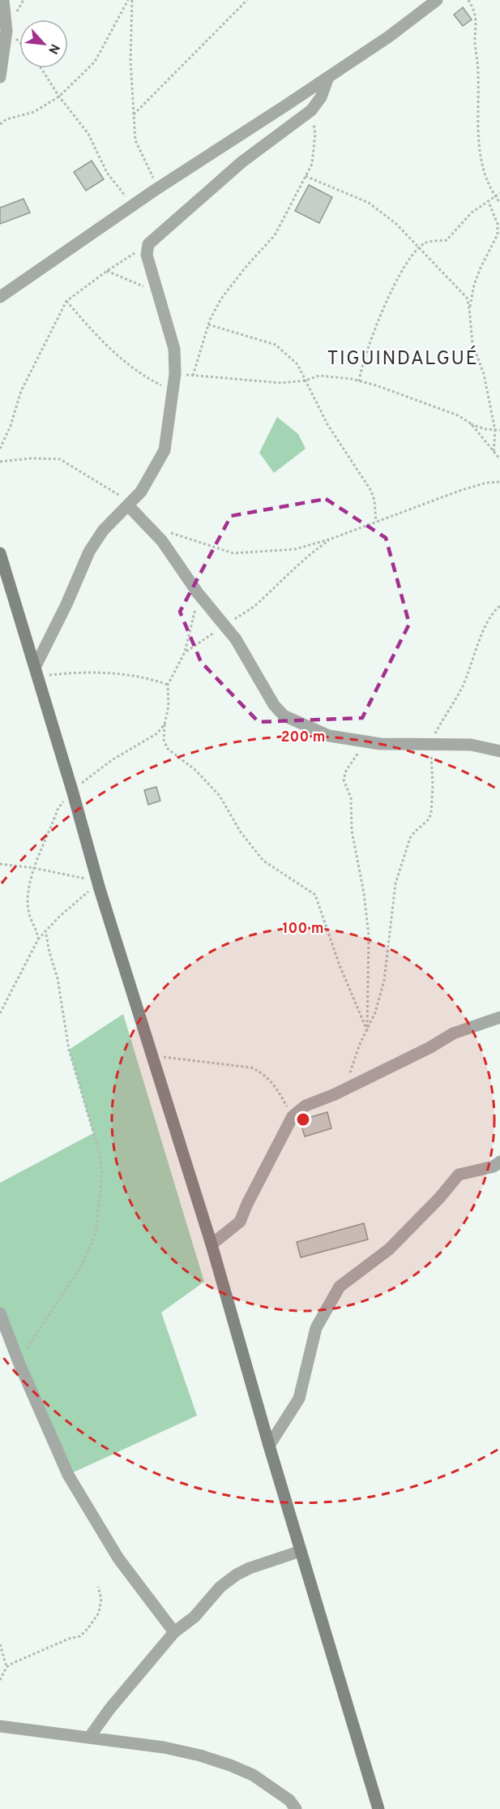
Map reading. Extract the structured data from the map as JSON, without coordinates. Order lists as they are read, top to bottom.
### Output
{
  "districts": ["TIGUINDALGUÉ"],
  "north": "bottom right",
  "rings": ["200 m", "100 m"]
}
